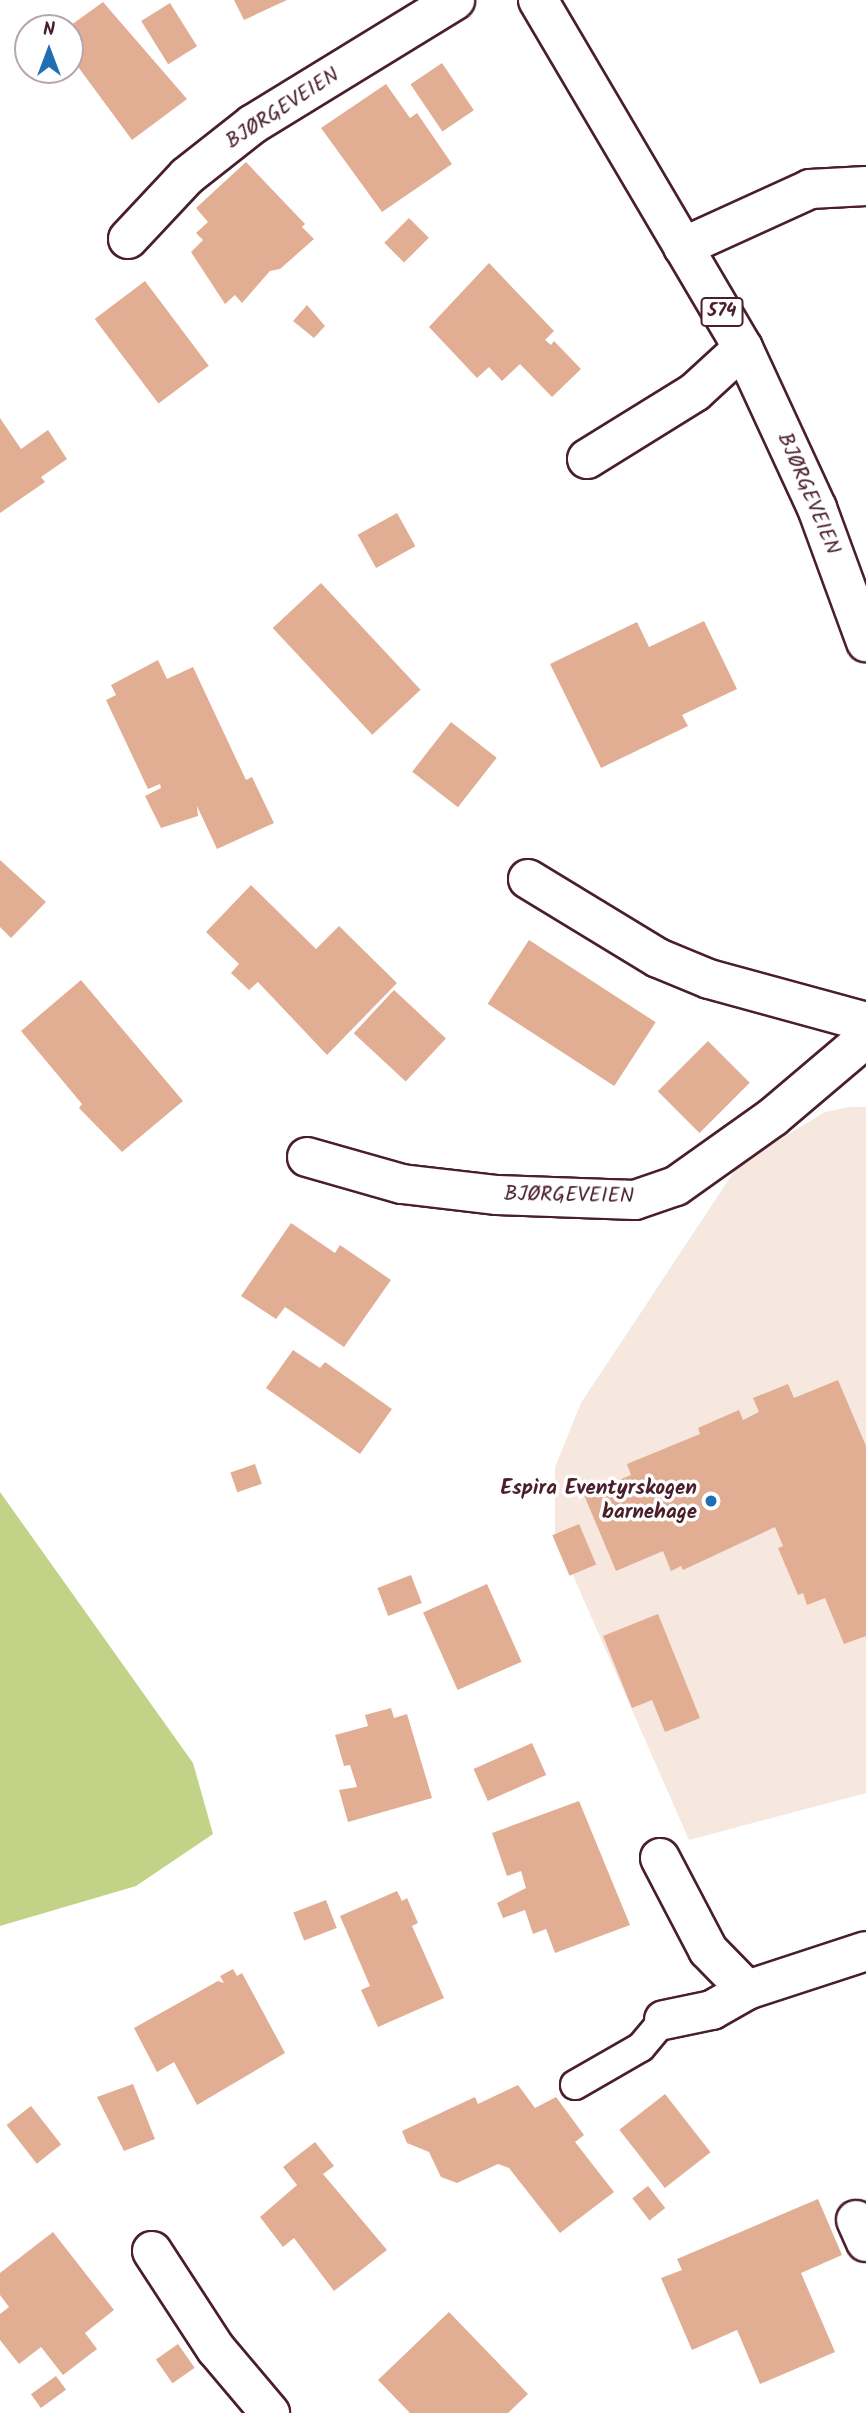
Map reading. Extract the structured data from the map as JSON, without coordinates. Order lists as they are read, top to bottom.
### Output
{
  "streets": {
    "street": ["BJØRGEVEIEN", "574"]
  },
  "places": ["Espira Eventyrskogen barnehage"],
  "north": "top"
}
